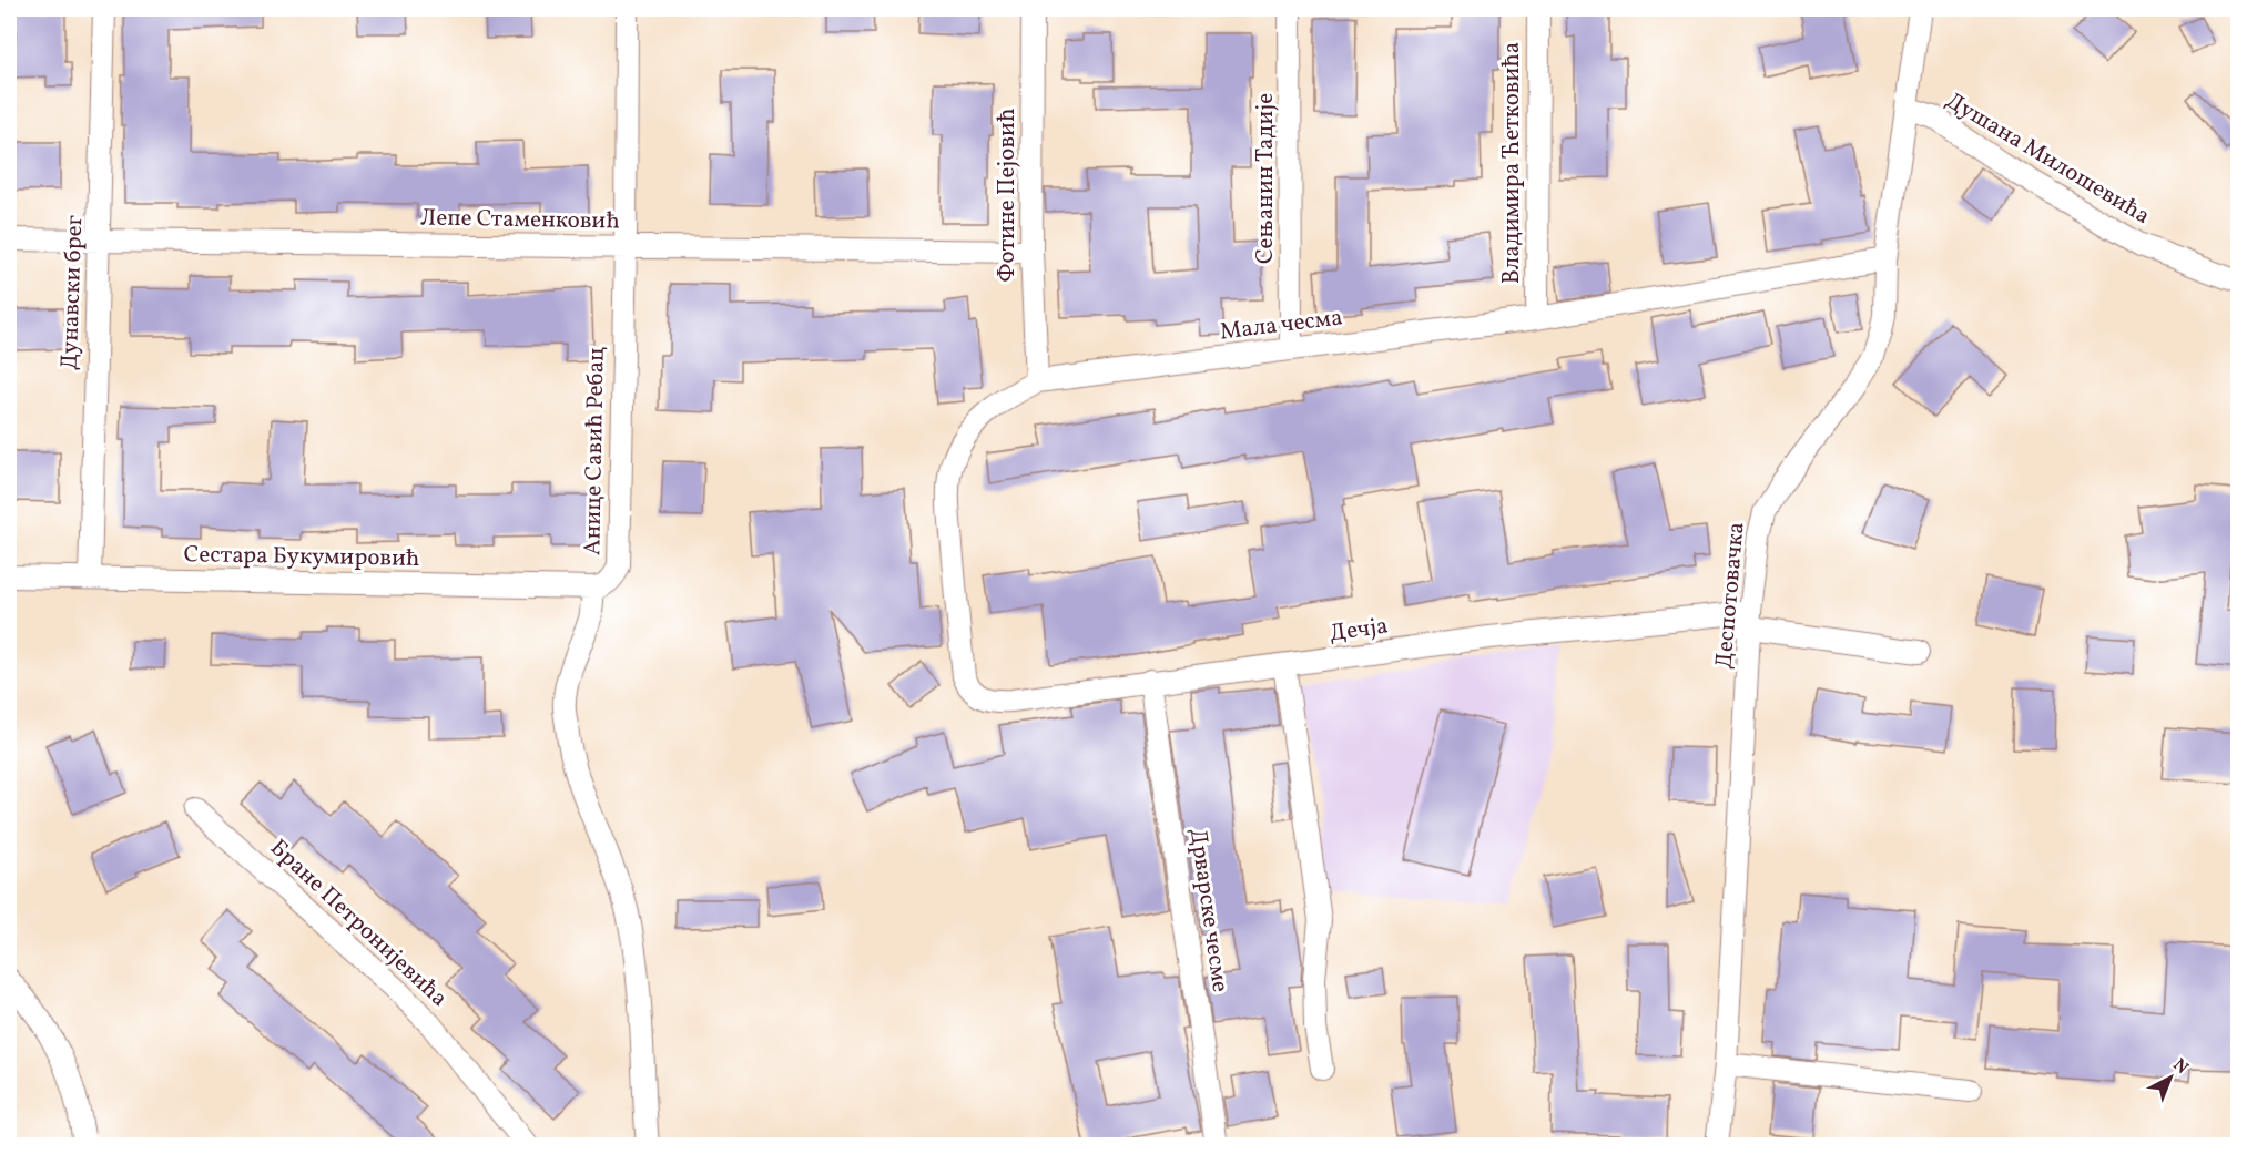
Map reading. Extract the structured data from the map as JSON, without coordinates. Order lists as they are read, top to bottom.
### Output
{
  "streets": {
    "street": [
      "Душана Милошевића",
      "Владимира Ћетковића",
      "Сењанин Тадије",
      "Фотине Пејовић",
      "Лепе Стаменковић",
      "Дунавски брег",
      "Мала чесма",
      "Анице Савић Ребац",
      "Сестара Букумировић",
      "Деспотовачка",
      "Дечја",
      "Дрварске чесме",
      "Бране Петронијевића"
    ]
  },
  "crossings": [
    ["Душана Милошевића", "Деспотовачка"],
    ["Владимира Ћетковића", "Мала чесма"],
    ["Сењанин Тадије", "Мала чесма"],
    ["Фотине Пејовић", "Лепе Стаменковић"],
    ["Фотине Пејовић", "Мала чесма"],
    ["Лепе Стаменковић", "Дунавски брег"],
    ["Лепе Стаменковић", "Анице Савић Ребац"],
    ["Дунавски брег", "Сестара Букумировић"],
    ["Мала чесма", "Деспотовачка"],
    ["Мала чесма", "Дечја"],
    ["Анице Савић Ребац", "Сестара Букумировић"],
    ["Деспотовачка", "Дечја"],
    ["Дечја", "Дрварске чесме"]
  ],
  "north": "top right"
}
